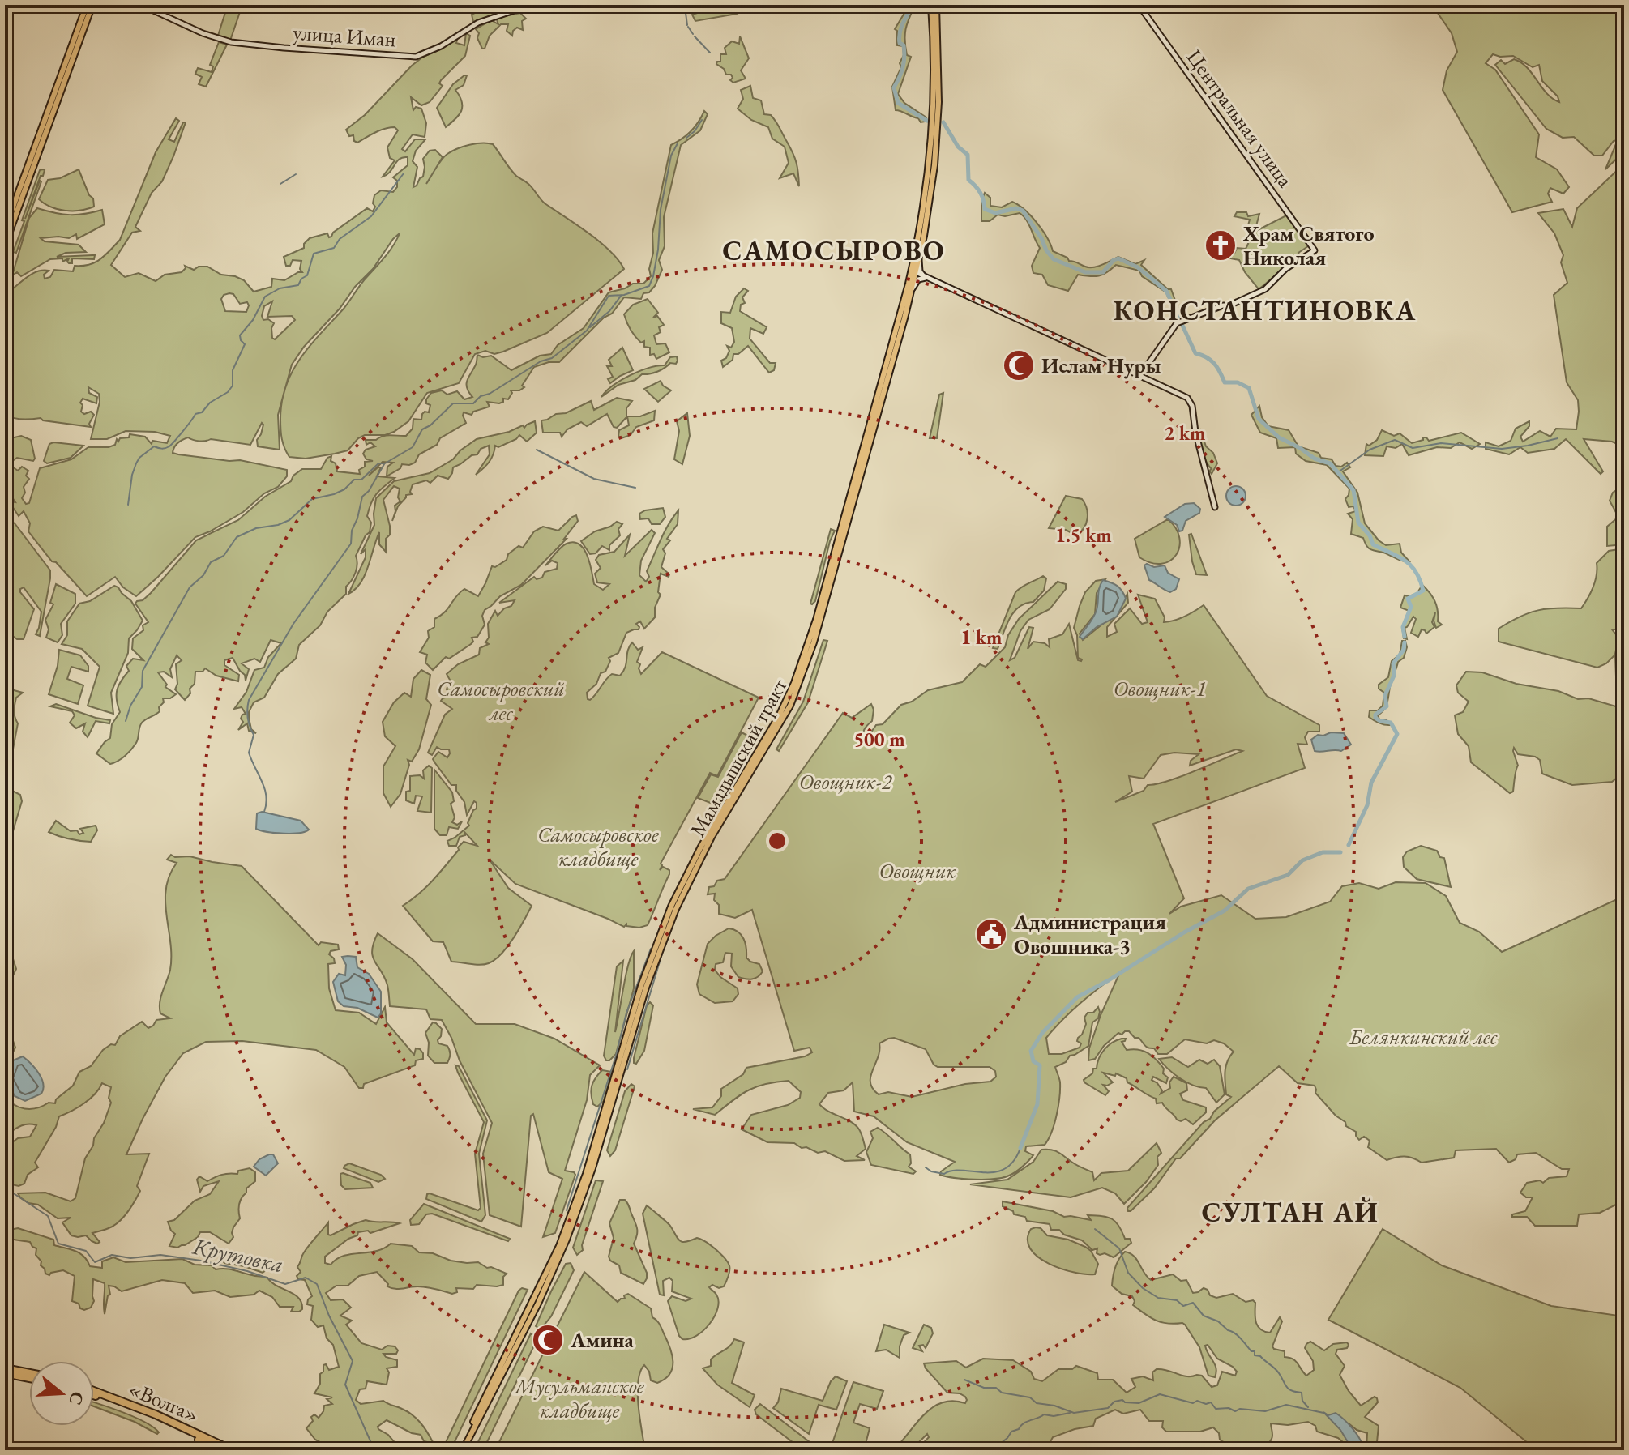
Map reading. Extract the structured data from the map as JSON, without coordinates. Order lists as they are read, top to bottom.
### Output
{
  "streets": {
    "highway": ["«Волга»"],
    "main road": ["Мамадышский тракт"],
    "street": ["улица Иман", "Центральная улица"]
  },
  "districts": ["САМОСЫРОВО", "КОНСТАНТИНОВКА", "СУЛТАН АЙ"],
  "water": ["Крутовка"],
  "parks": [
    "Самосыровский лес",
    "Овощник-1",
    "Овощник-2",
    "Самосыровское кладбище",
    "Овощник",
    "Белянкинский лес",
    "Мусульманское кладбище"
  ],
  "places": {
    "church": ["Храм Святого Николая"],
    "mosque": ["Ислам Нуры", "Амина"],
    "public building": ["Администрация Овошника-3"]
  },
  "north": "right",
  "rings": [
    "2 km",
    "1.5 km",
    "1 km",
    "500 m"
  ]
}
